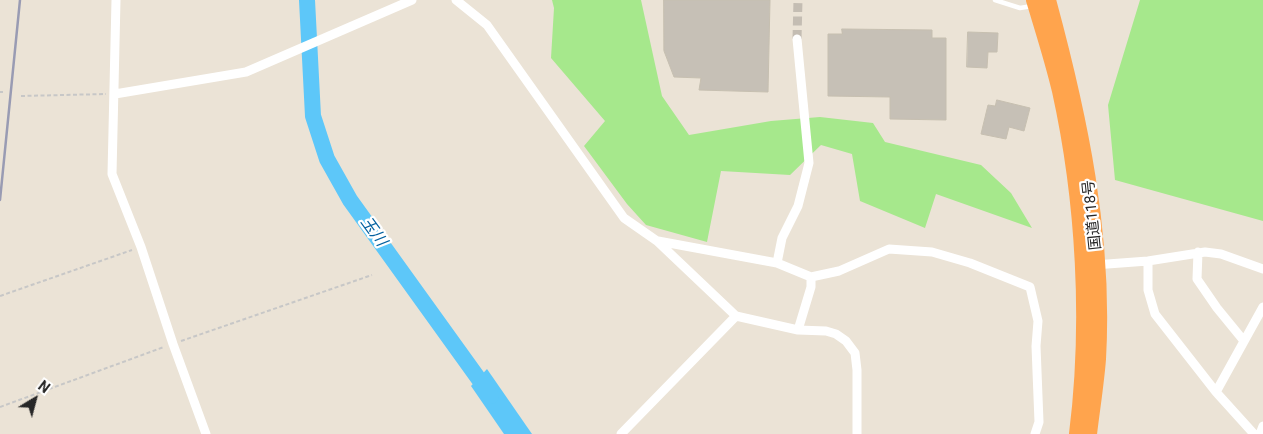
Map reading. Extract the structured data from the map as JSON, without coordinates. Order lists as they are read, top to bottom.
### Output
{
  "streets": {
    "highway": ["国道118号"]
  },
  "water": ["玉川"],
  "north": "top right"
}
